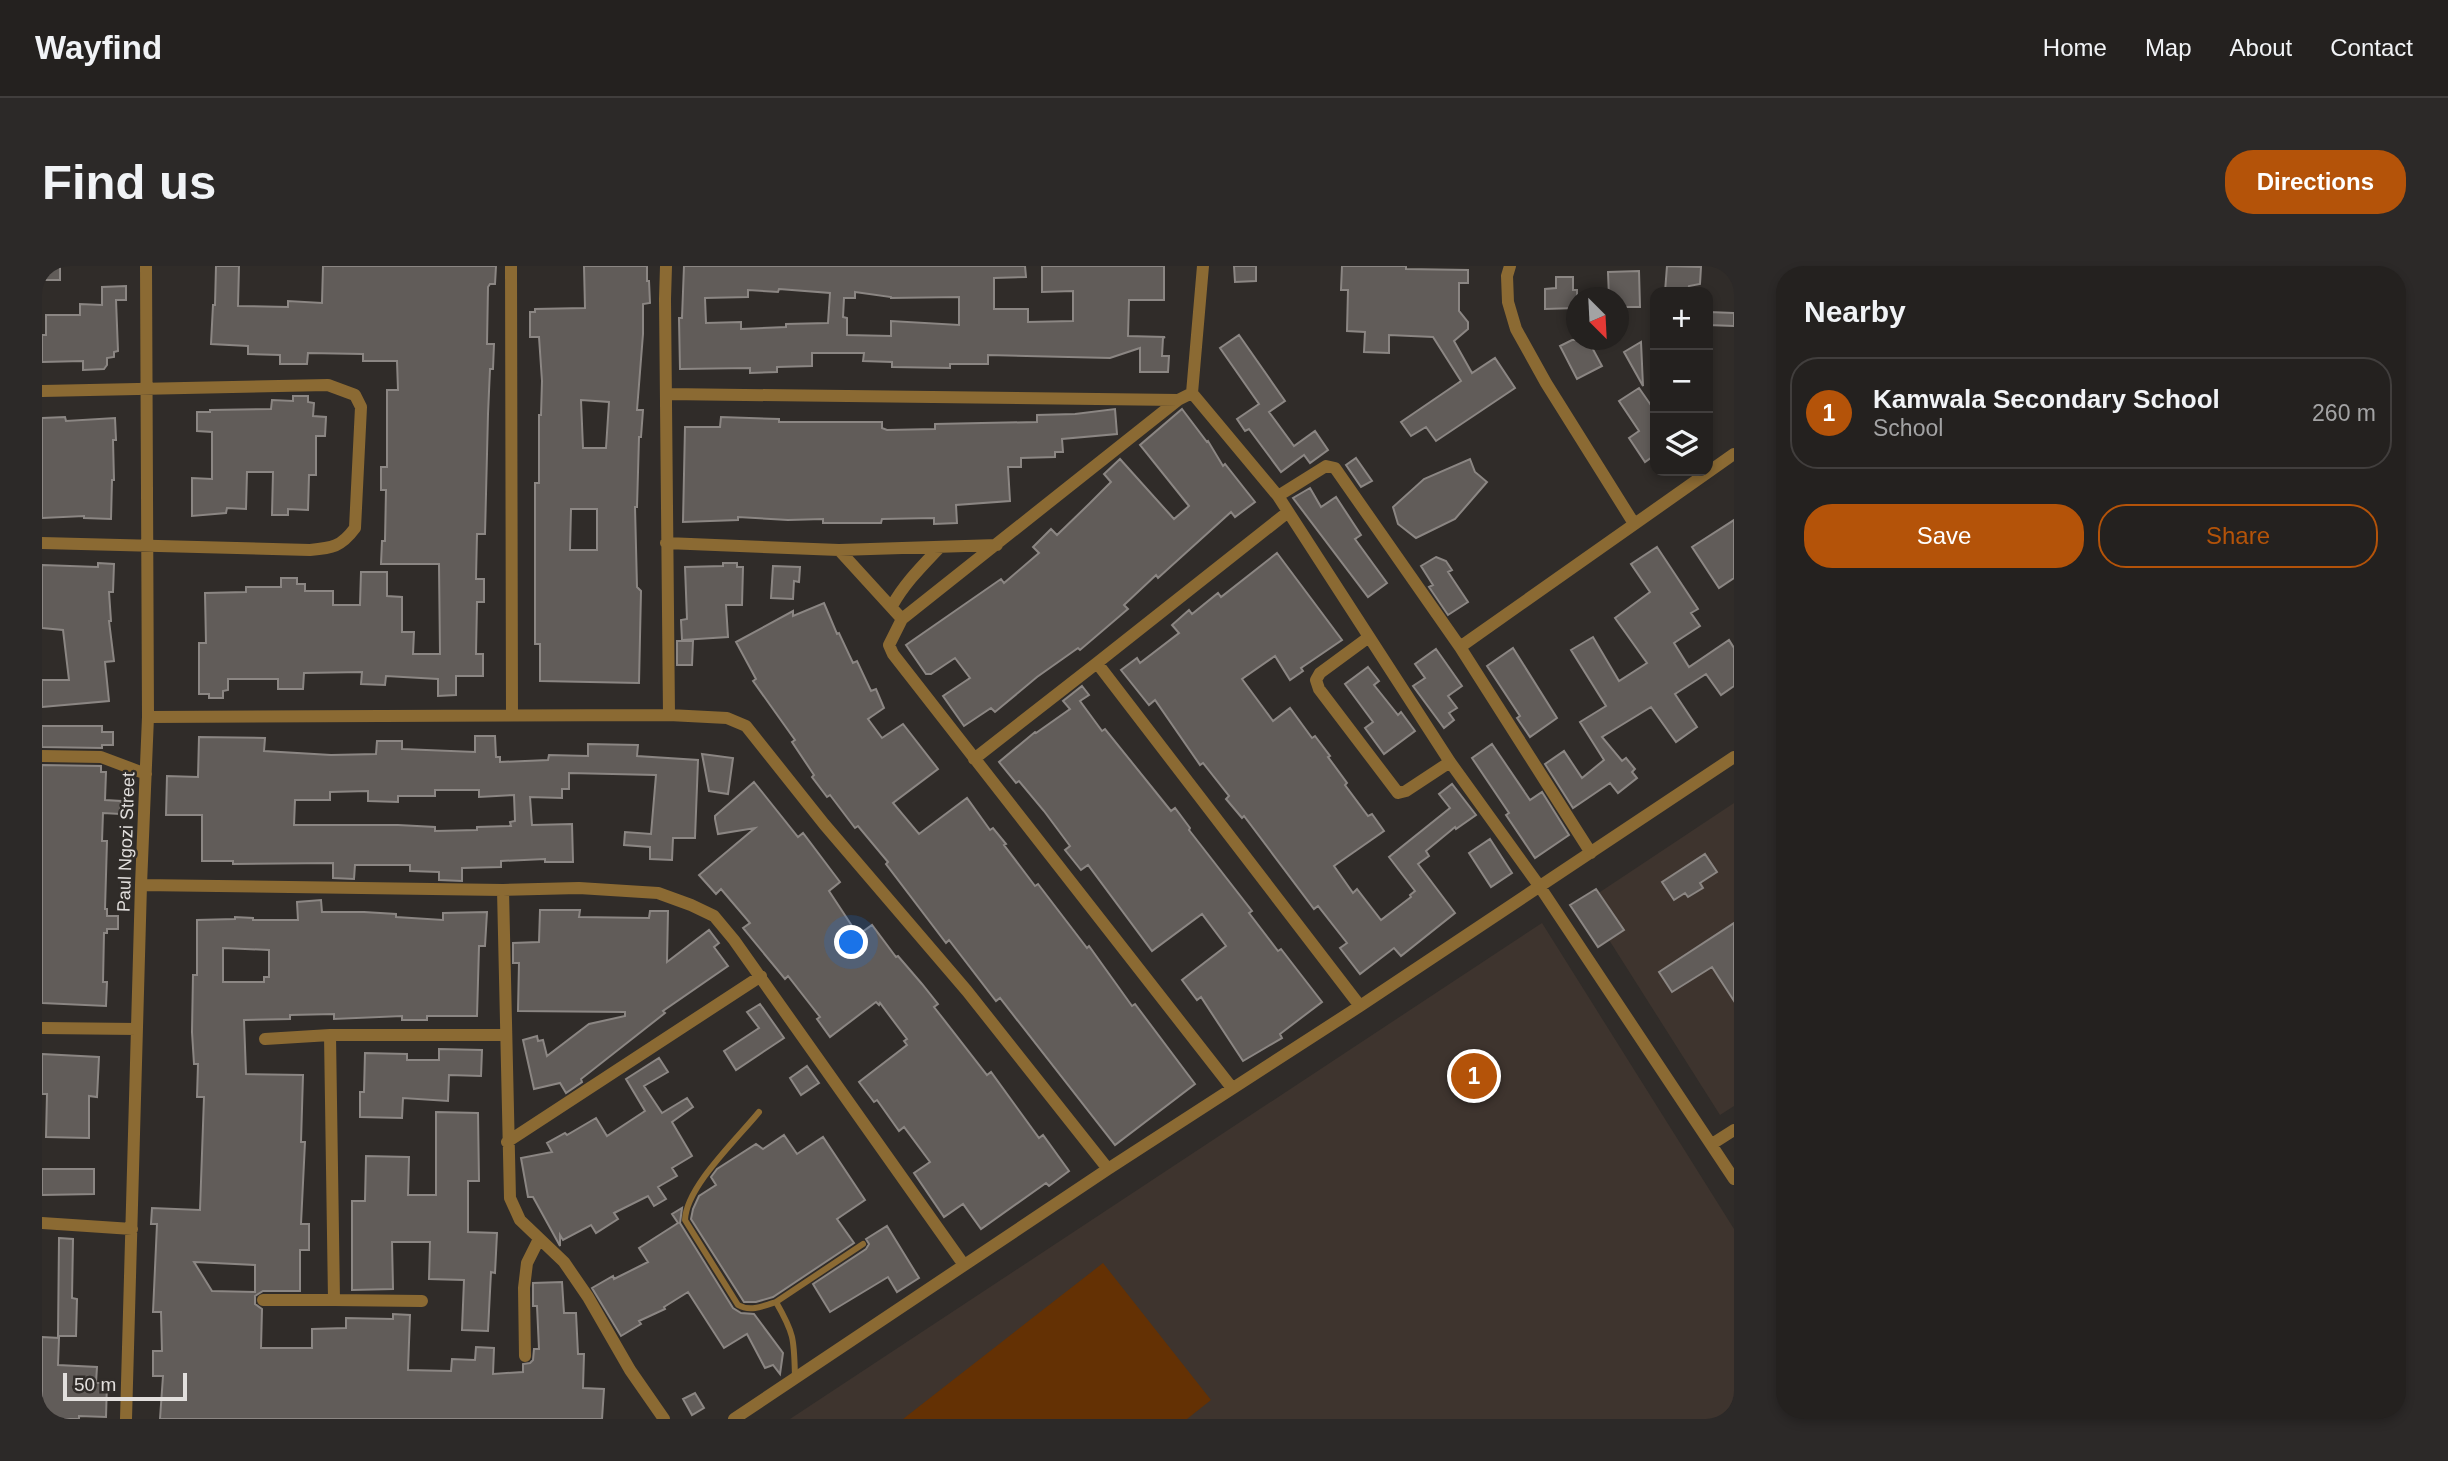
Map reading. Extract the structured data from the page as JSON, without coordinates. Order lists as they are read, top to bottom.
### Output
{
  "streets": {
    "street": ["Paul Ngozi Street"]
  },
  "scale_bar": "50 m",
  "north": "bottom right",
  "page": {
    "header": "Wayfind",
    "nav": [
      "Home",
      "Map",
      "About",
      "Contact"
    ],
    "buttons": [
      "Directions",
      ["Save", "Share"]
    ],
    "title": "Find us",
    "heading": "Nearby",
    "map_buttons": ["+", "−"],
    "list": [
      {
        "mark": "1",
        "name": "Kamwala Secondary School",
        "note": "School",
        "value": "260 m"
      }
    ],
    "pins": "1",
    "scale": "50 m"
  }
}
